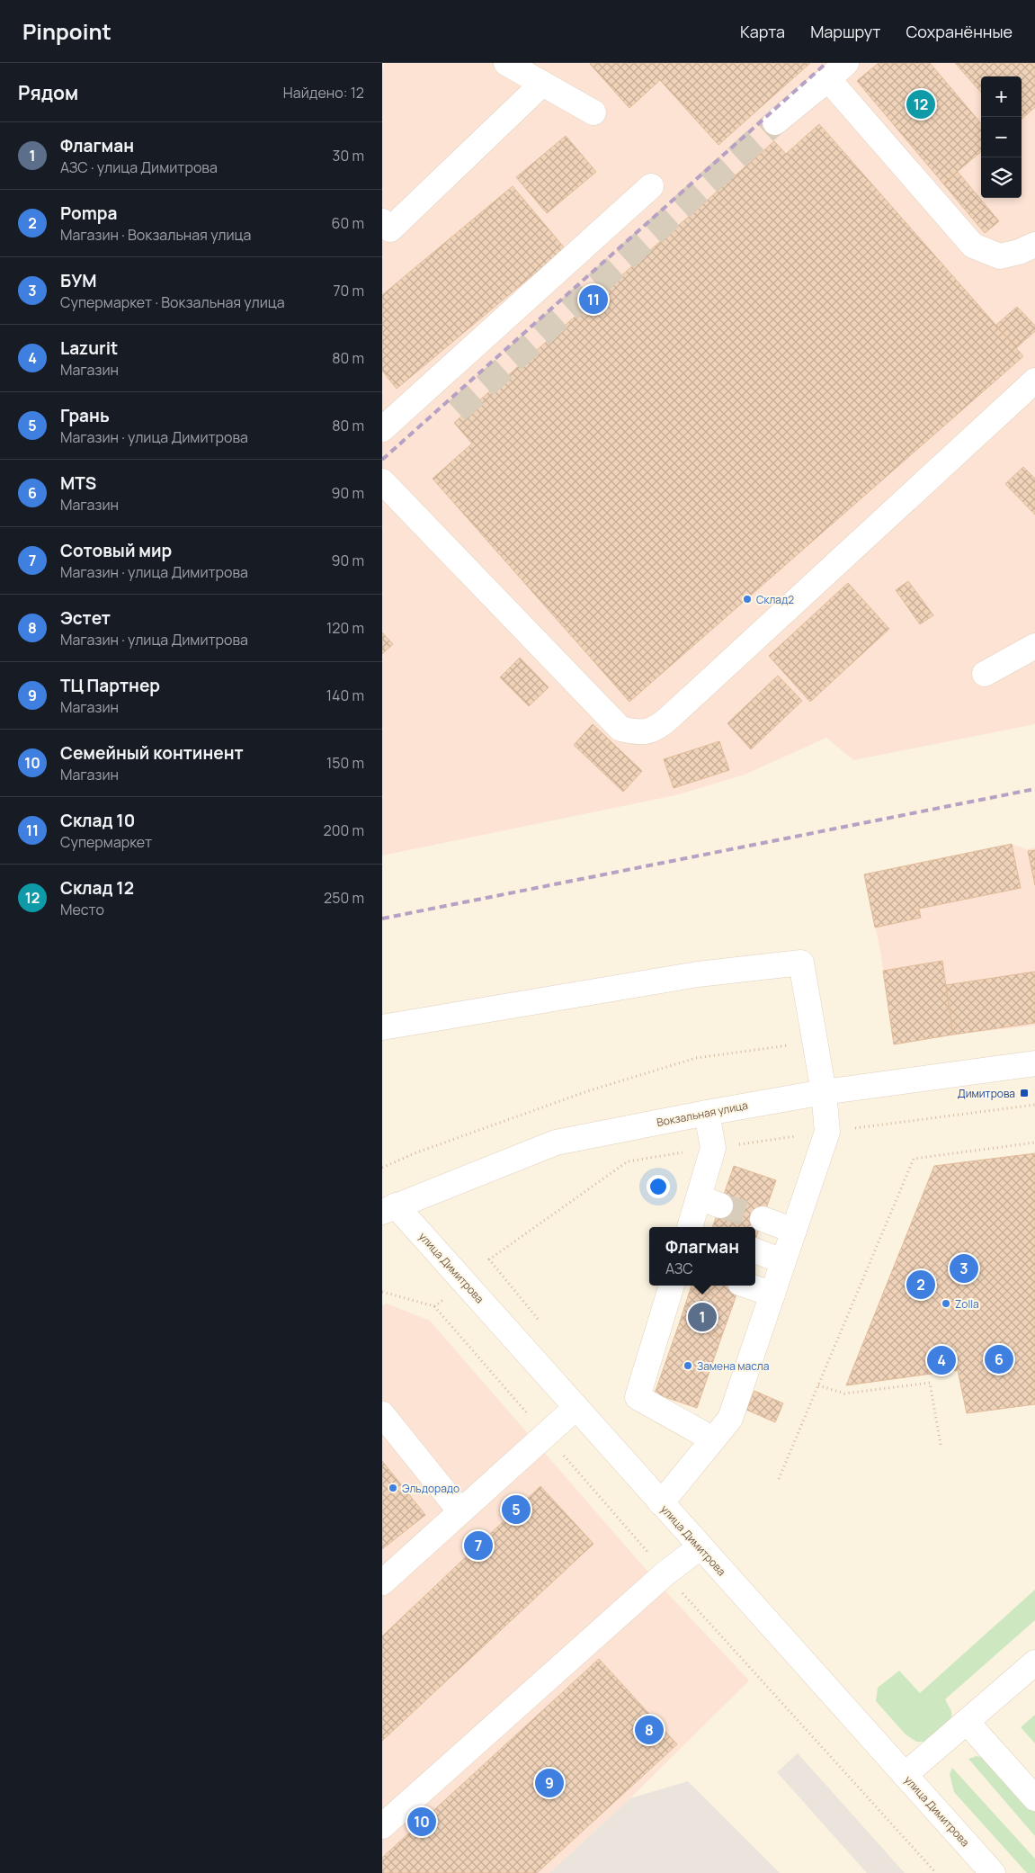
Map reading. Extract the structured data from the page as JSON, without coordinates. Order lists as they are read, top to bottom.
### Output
{
  "streets": {
    "street": ["Вокзальная улица", "улица Димитрова"]
  },
  "crossings": [
    ["Вокзальная улица", "улица Димитрова"]
  ],
  "places": {
    "other": [
      "Склад2",
      "Zolla",
      "Замена масла",
      "Эльдорадо"
    ],
    "transit": ["Димитрова"]
  },
  "page": {
    "header": "Pinpoint",
    "nav": ["Карта", "Маршрут", "Сохранённые"],
    "heading": ["Рядом", "Найдено: 12"],
    "map_buttons": ["+", "−"],
    "pins": [
      "12",
      "11",
      "3",
      "2",
      "1",
      "6",
      "4",
      "5",
      "7",
      "8",
      "9",
      "10"
    ],
    "list": [
      {
        "mark": "1",
        "name": "Флагман",
        "note": "АЗС · улица Димитрова",
        "value": "30 m"
      },
      {
        "mark": "2",
        "name": "Pompa",
        "note": "Магазин · Вокзальная улица",
        "value": "60 m"
      },
      {
        "mark": "3",
        "name": "БУМ",
        "note": "Супермаркет · Вокзальная улица",
        "value": "70 m"
      },
      {
        "mark": "4",
        "name": "Lazurit",
        "note": "Магазин",
        "value": "80 m"
      },
      {
        "mark": "5",
        "name": "Грань",
        "note": "Магазин · улица Димитрова",
        "value": "80 m"
      },
      {
        "mark": "6",
        "name": "MTS",
        "note": "Магазин",
        "value": "90 m"
      },
      {
        "mark": "7",
        "name": "Сотовый мир",
        "note": "Магазин · улица Димитрова",
        "value": "90 m"
      },
      {
        "mark": "8",
        "name": "Эстет",
        "note": "Магазин · улица Димитрова",
        "value": "120 m"
      },
      {
        "mark": "9",
        "name": "ТЦ Партнер",
        "note": "Магазин",
        "value": "140 m"
      },
      {
        "mark": "10",
        "name": "Семейный континент",
        "note": "Магазин",
        "value": "150 m"
      },
      {
        "mark": "11",
        "name": "Склад 10",
        "note": "Супермаркет",
        "value": "200 m"
      },
      {
        "mark": "12",
        "name": "Склад 12",
        "note": "Место",
        "value": "250 m"
      }
    ],
    "popup": ["Флагман", "АЗС"]
  }
}
